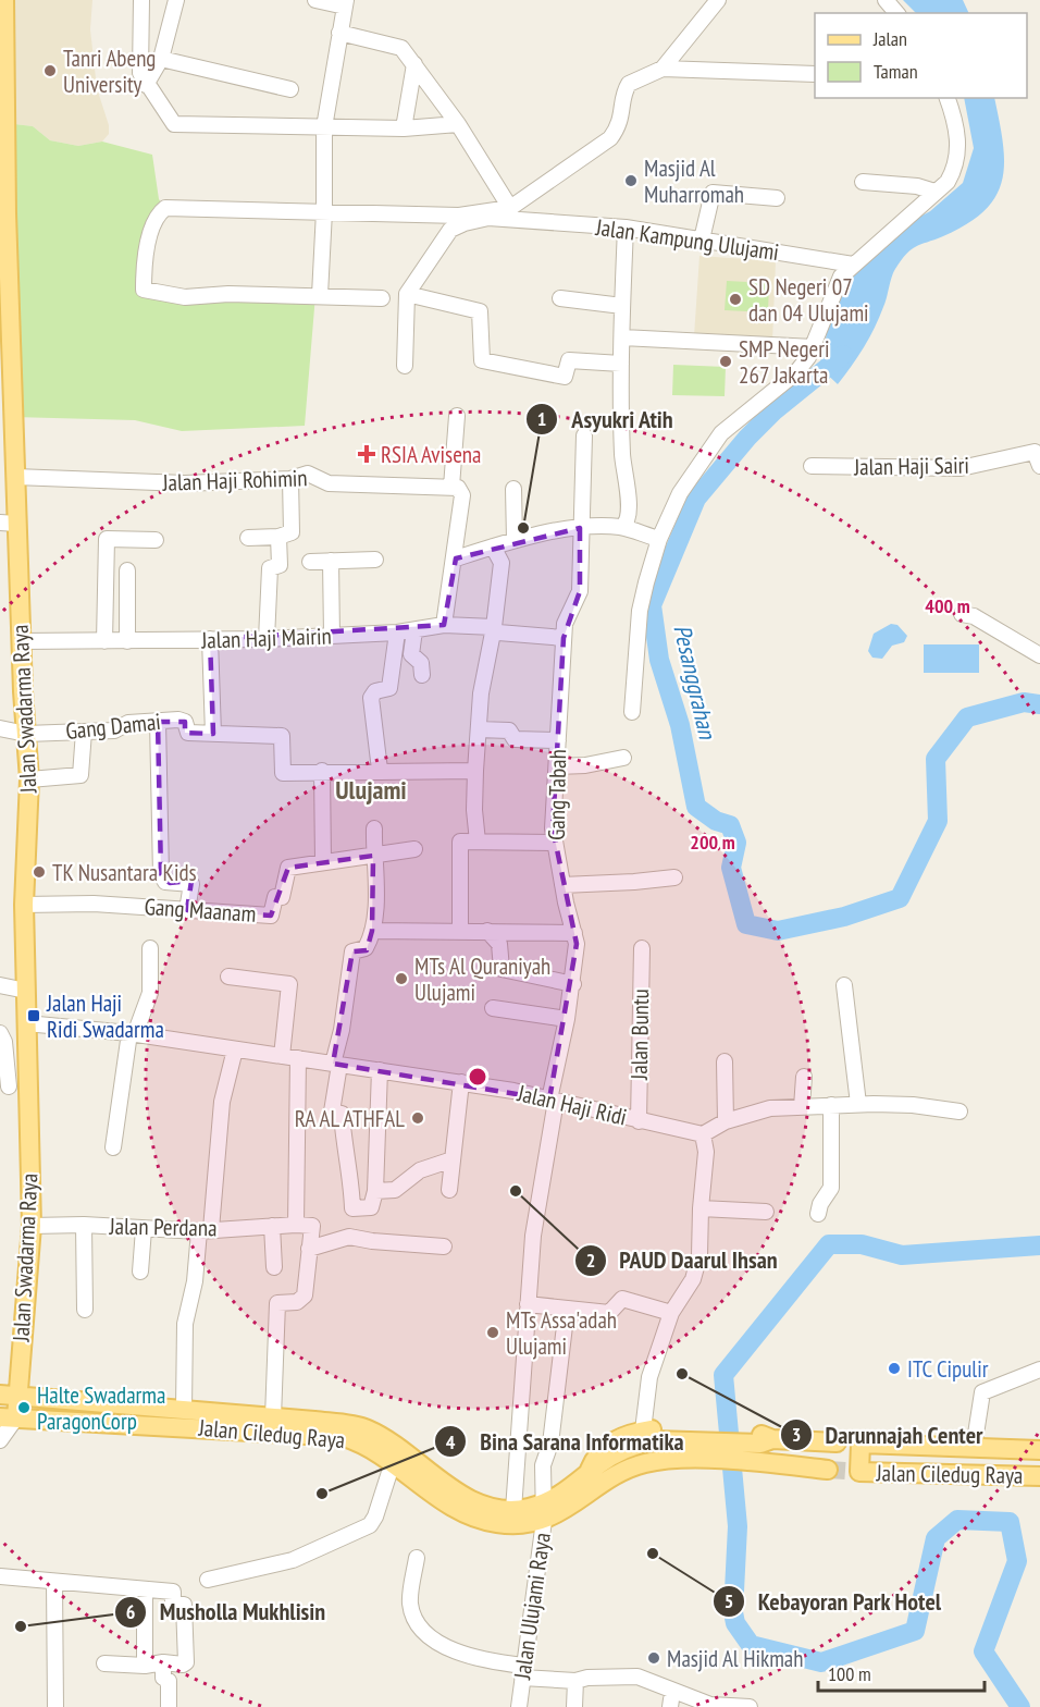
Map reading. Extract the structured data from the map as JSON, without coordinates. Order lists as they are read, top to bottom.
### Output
{
  "streets": {
    "main road": ["Jalan Swadarma Raya", "Jalan Ciledug Raya"],
    "street": [
      "Jalan Kampung Ulujami",
      "Jalan Haji Sairi",
      "Jalan Haji Rohimin",
      "Jalan Haji Mairin",
      "Gang Damai",
      "Gang Tabah",
      "Gang Maanam",
      "Jalan Buntu",
      "Jalan Haji Ridi",
      "Jalan Perdana",
      "Jalan Ulujami Raya"
    ]
  },
  "crossings": [
    ["Jalan Haji Rohimin", "Jalan Swadarma Raya"],
    ["Jalan Haji Mairin", "Jalan Swadarma Raya"],
    ["Jalan Haji Mairin", "Gang Tabah"],
    ["Jalan Swadarma Raya", "Gang Damai"],
    ["Jalan Swadarma Raya", "Gang Maanam"],
    ["Jalan Swadarma Raya", "Jalan Haji Ridi"],
    ["Jalan Swadarma Raya", "Jalan Perdana"],
    ["Gang Tabah", "Jalan Haji Ridi"],
    ["Gang Tabah", "Jalan Ciledug Raya"],
    ["Jalan Buntu", "Jalan Haji Ridi"],
    ["Jalan Ciledug Raya", "Jalan Ulujami Raya"]
  ],
  "districts": ["Ulujami"],
  "water": ["Pesanggrahan"],
  "places": {
    "other": [
      "Tanri Abeng University",
      "Masjid Al Muharromah",
      "SD Negeri 07 dan 04 Ulujami",
      "SMP Negeri 267 Jakarta",
      "Asyukri Atih",
      "TK Nusantara Kids",
      "MTs Al Quraniyah Ulujami",
      "RA AL ATHFAL",
      "PAUD Daarul Ihsan",
      "MTs Assa'adah Ulujami",
      "ITC Cipulir",
      "Darunnajah Center",
      "Halte Swadarma ParagonCorp",
      "Bina Sarana Informatika",
      "Kebayoran Park Hotel",
      "Musholla Mukhlisin",
      "Masjid Al Hikmah"
    ],
    "health": ["RSIA Avisena"],
    "transit": ["Jalan Haji Ridi Swadarma"]
  },
  "legend": ["Jalan", "Taman"],
  "scale_bar": "100 m",
  "rings": ["400 m", "200 m"]
}
